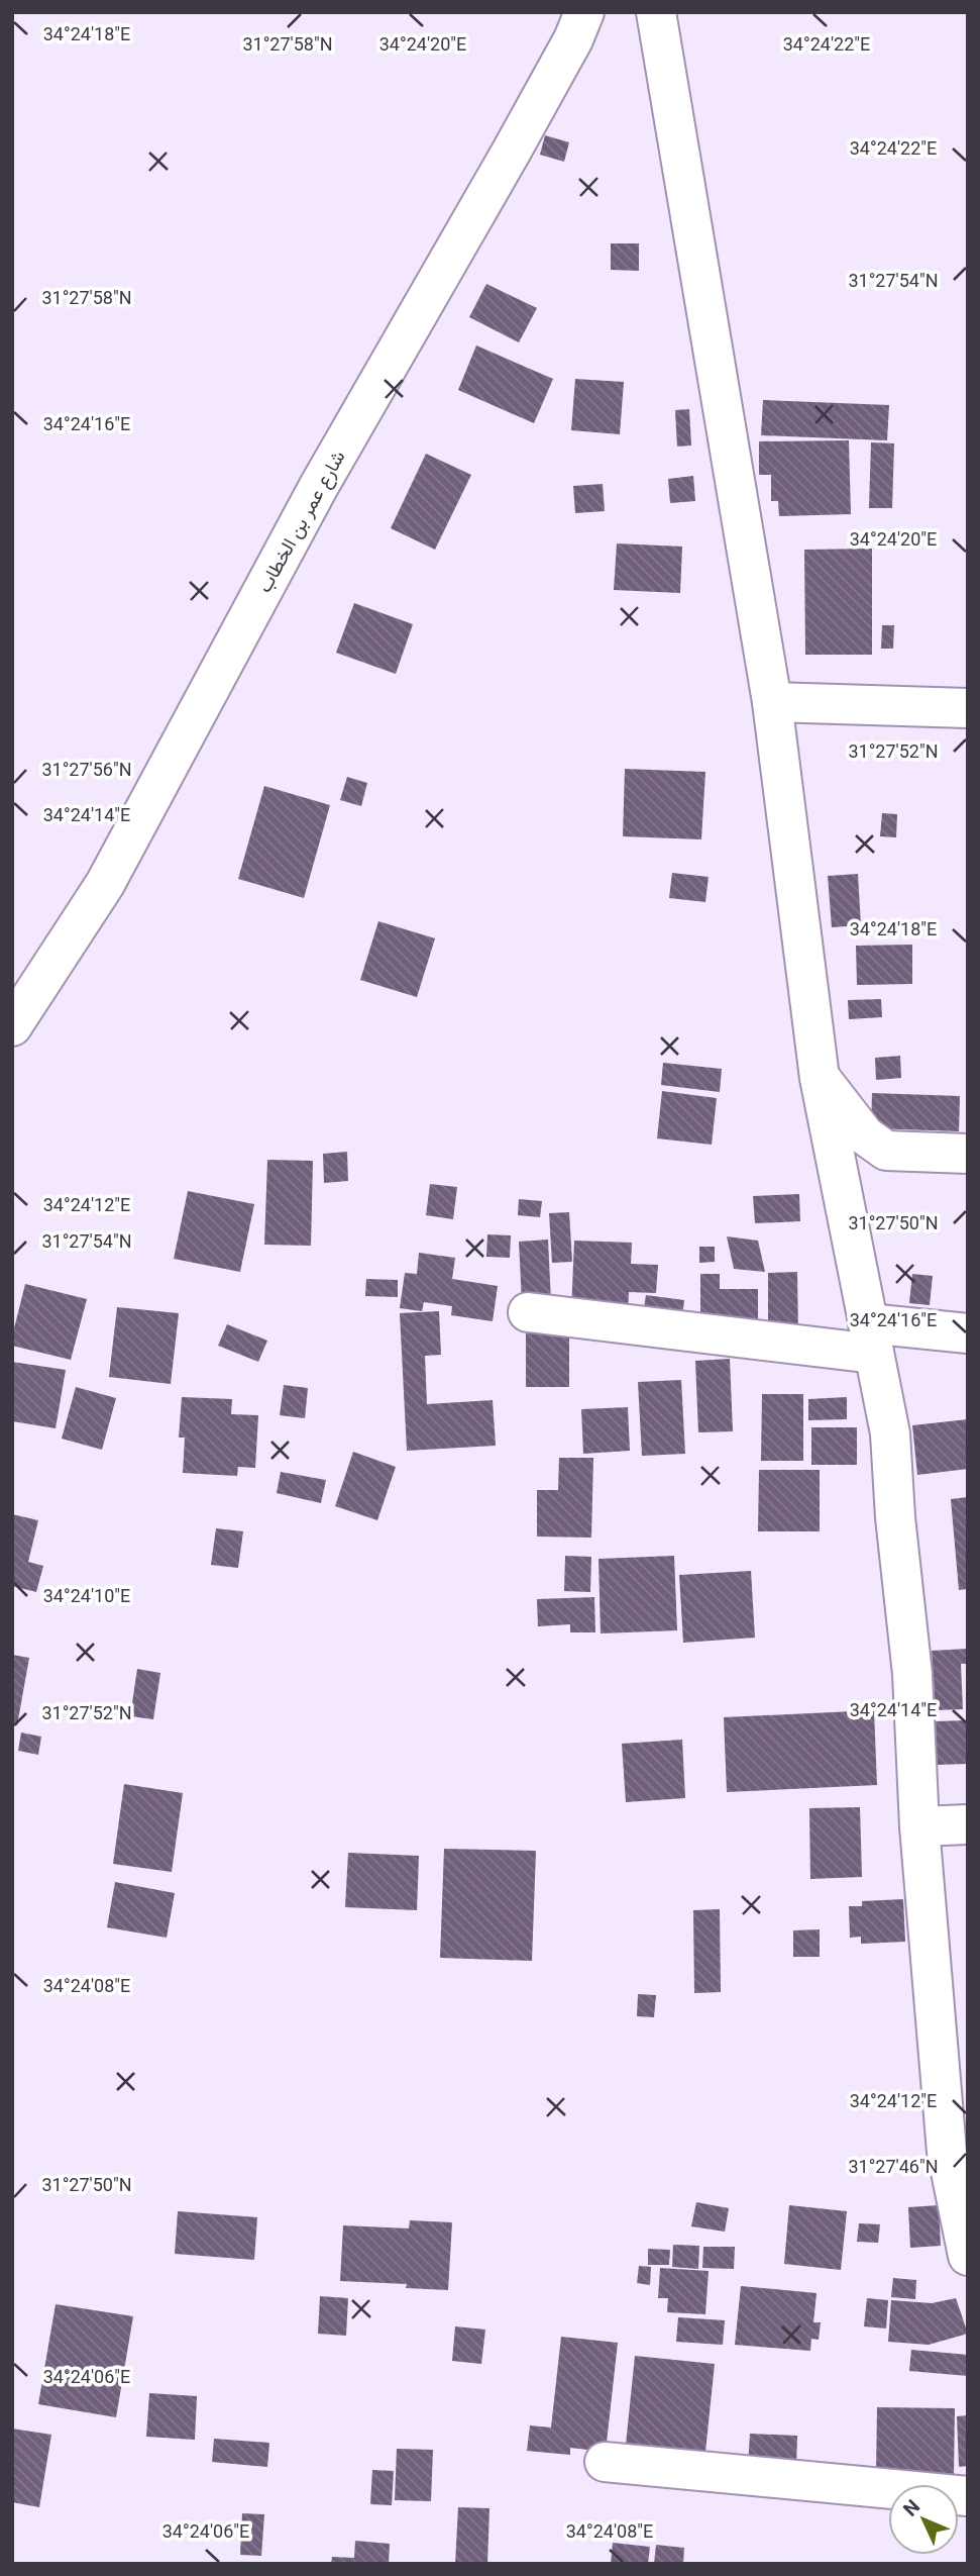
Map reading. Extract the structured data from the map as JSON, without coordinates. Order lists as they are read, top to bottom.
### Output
{
  "streets": {
    "street": ["شارع عمر بن الخطاب"]
  },
  "north": "top left",
  "coordinates": [
    "34°24'18\"E",
    "34°24'20\"E",
    "34°24'22\"E",
    "31°27'58\"N",
    "31°27'54\"N",
    "34°24'16\"E",
    "31°27'52\"N",
    "31°27'56\"N",
    "34°24'14\"E",
    "34°24'12\"E",
    "31°27'50\"N",
    "34°24'10\"E",
    "34°24'08\"E",
    "31°27'46\"N",
    "34°24'06\"E"
  ]
}
